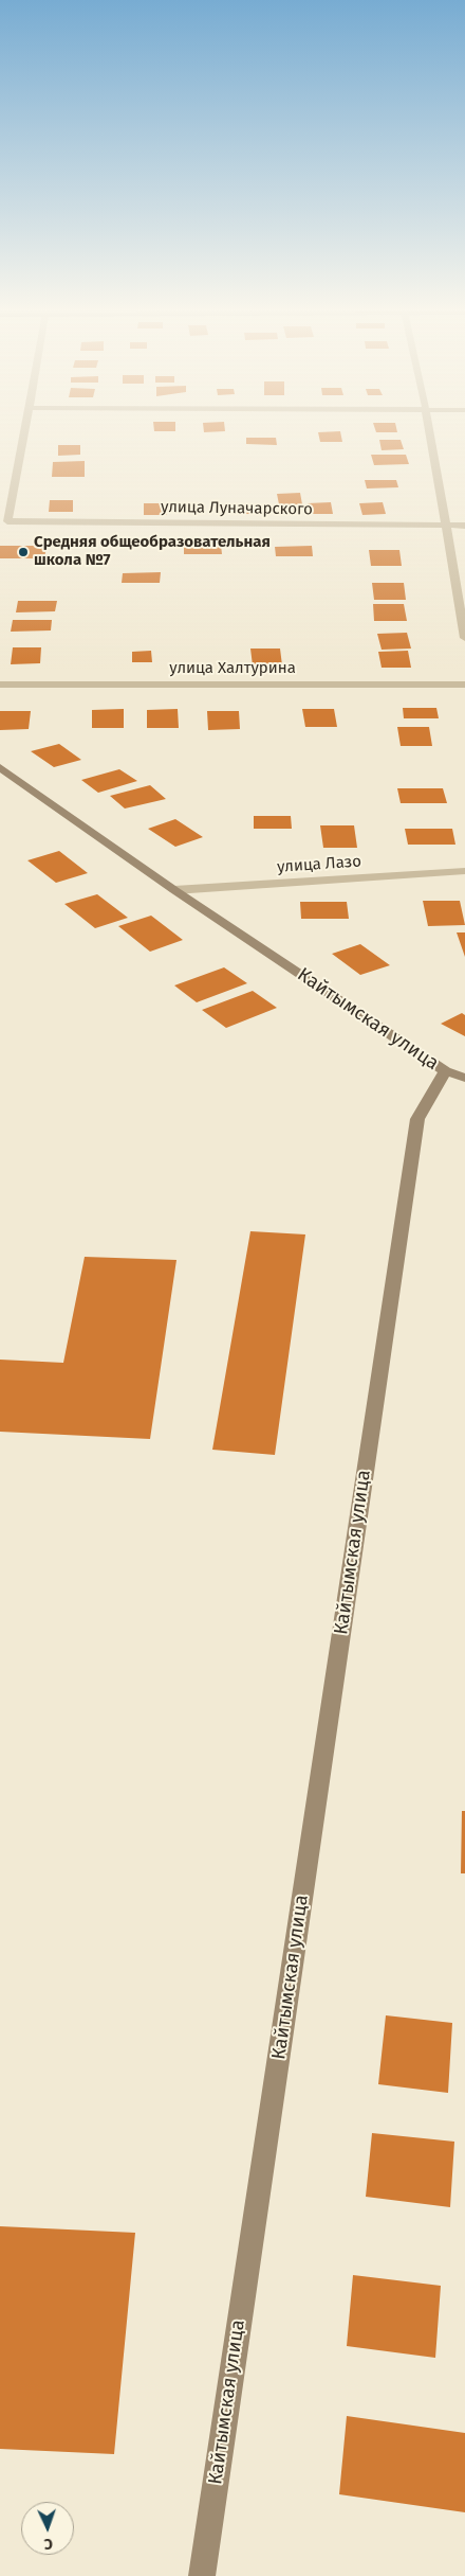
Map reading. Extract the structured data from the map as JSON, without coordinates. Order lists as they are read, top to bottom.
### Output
{
  "streets": {
    "street": [
      "улица Луначарского",
      "улица Халтурина",
      "улица Лазо",
      "Кайтымская улица"
    ]
  },
  "crossings": [
    ["улица Лазо", "Кайтымская улица"]
  ],
  "places": ["Средняя общеобразовательная школа №7"],
  "north": "bottom"
}
